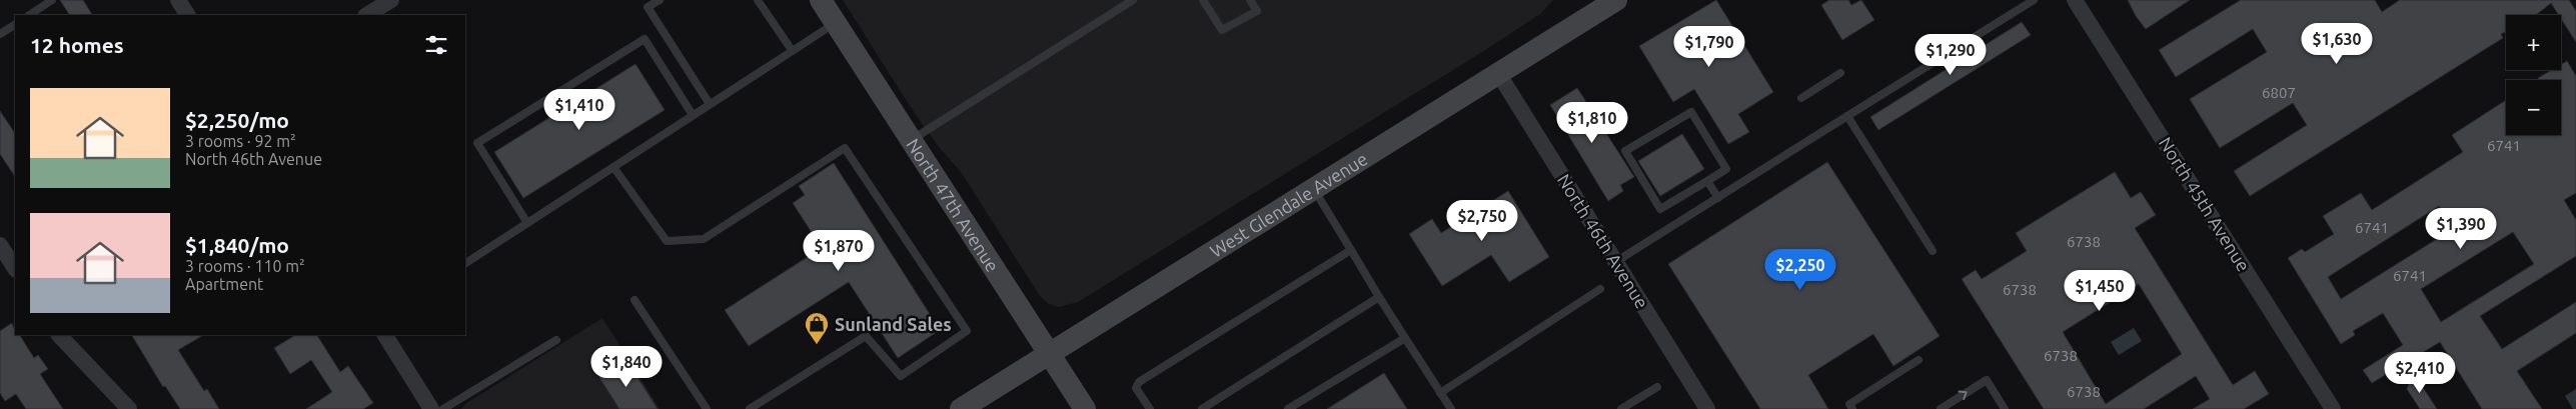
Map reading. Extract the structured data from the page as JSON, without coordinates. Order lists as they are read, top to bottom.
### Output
{
  "streets": {
    "main road": ["North 47th Avenue", "West Glendale Avenue"],
    "street": ["North 45th Avenue", "North 46th Avenue"]
  },
  "crossings": [
    ["North 47th Avenue", "West Glendale Avenue"],
    ["West Glendale Avenue", "North 46th Avenue"]
  ],
  "places": {
    "shop": ["Sunland Sales"]
  },
  "house_numbers": [
    "6807",
    "6741",
    "6741",
    "6738",
    "6741",
    "6738",
    "6738",
    "6738"
  ],
  "page": {
    "map_buttons": ["+", "−"],
    "heading": "12 homes",
    "price": [
      "$1,630",
      "$1,790",
      "$1,290",
      "$1,410",
      "$1,810",
      "$2,750",
      "$1,390",
      "$1,870",
      "$2,250",
      "$1,450",
      "$1,840",
      "$2,410"
    ],
    "list": [
      {
        "name": "$2,250/mo",
        "note": "3 rooms · 92 m² · North 46th Avenue"
      },
      {
        "name": "$1,840/mo",
        "note": "3 rooms · 110 m² · Apartment"
      }
    ]
  }
}
